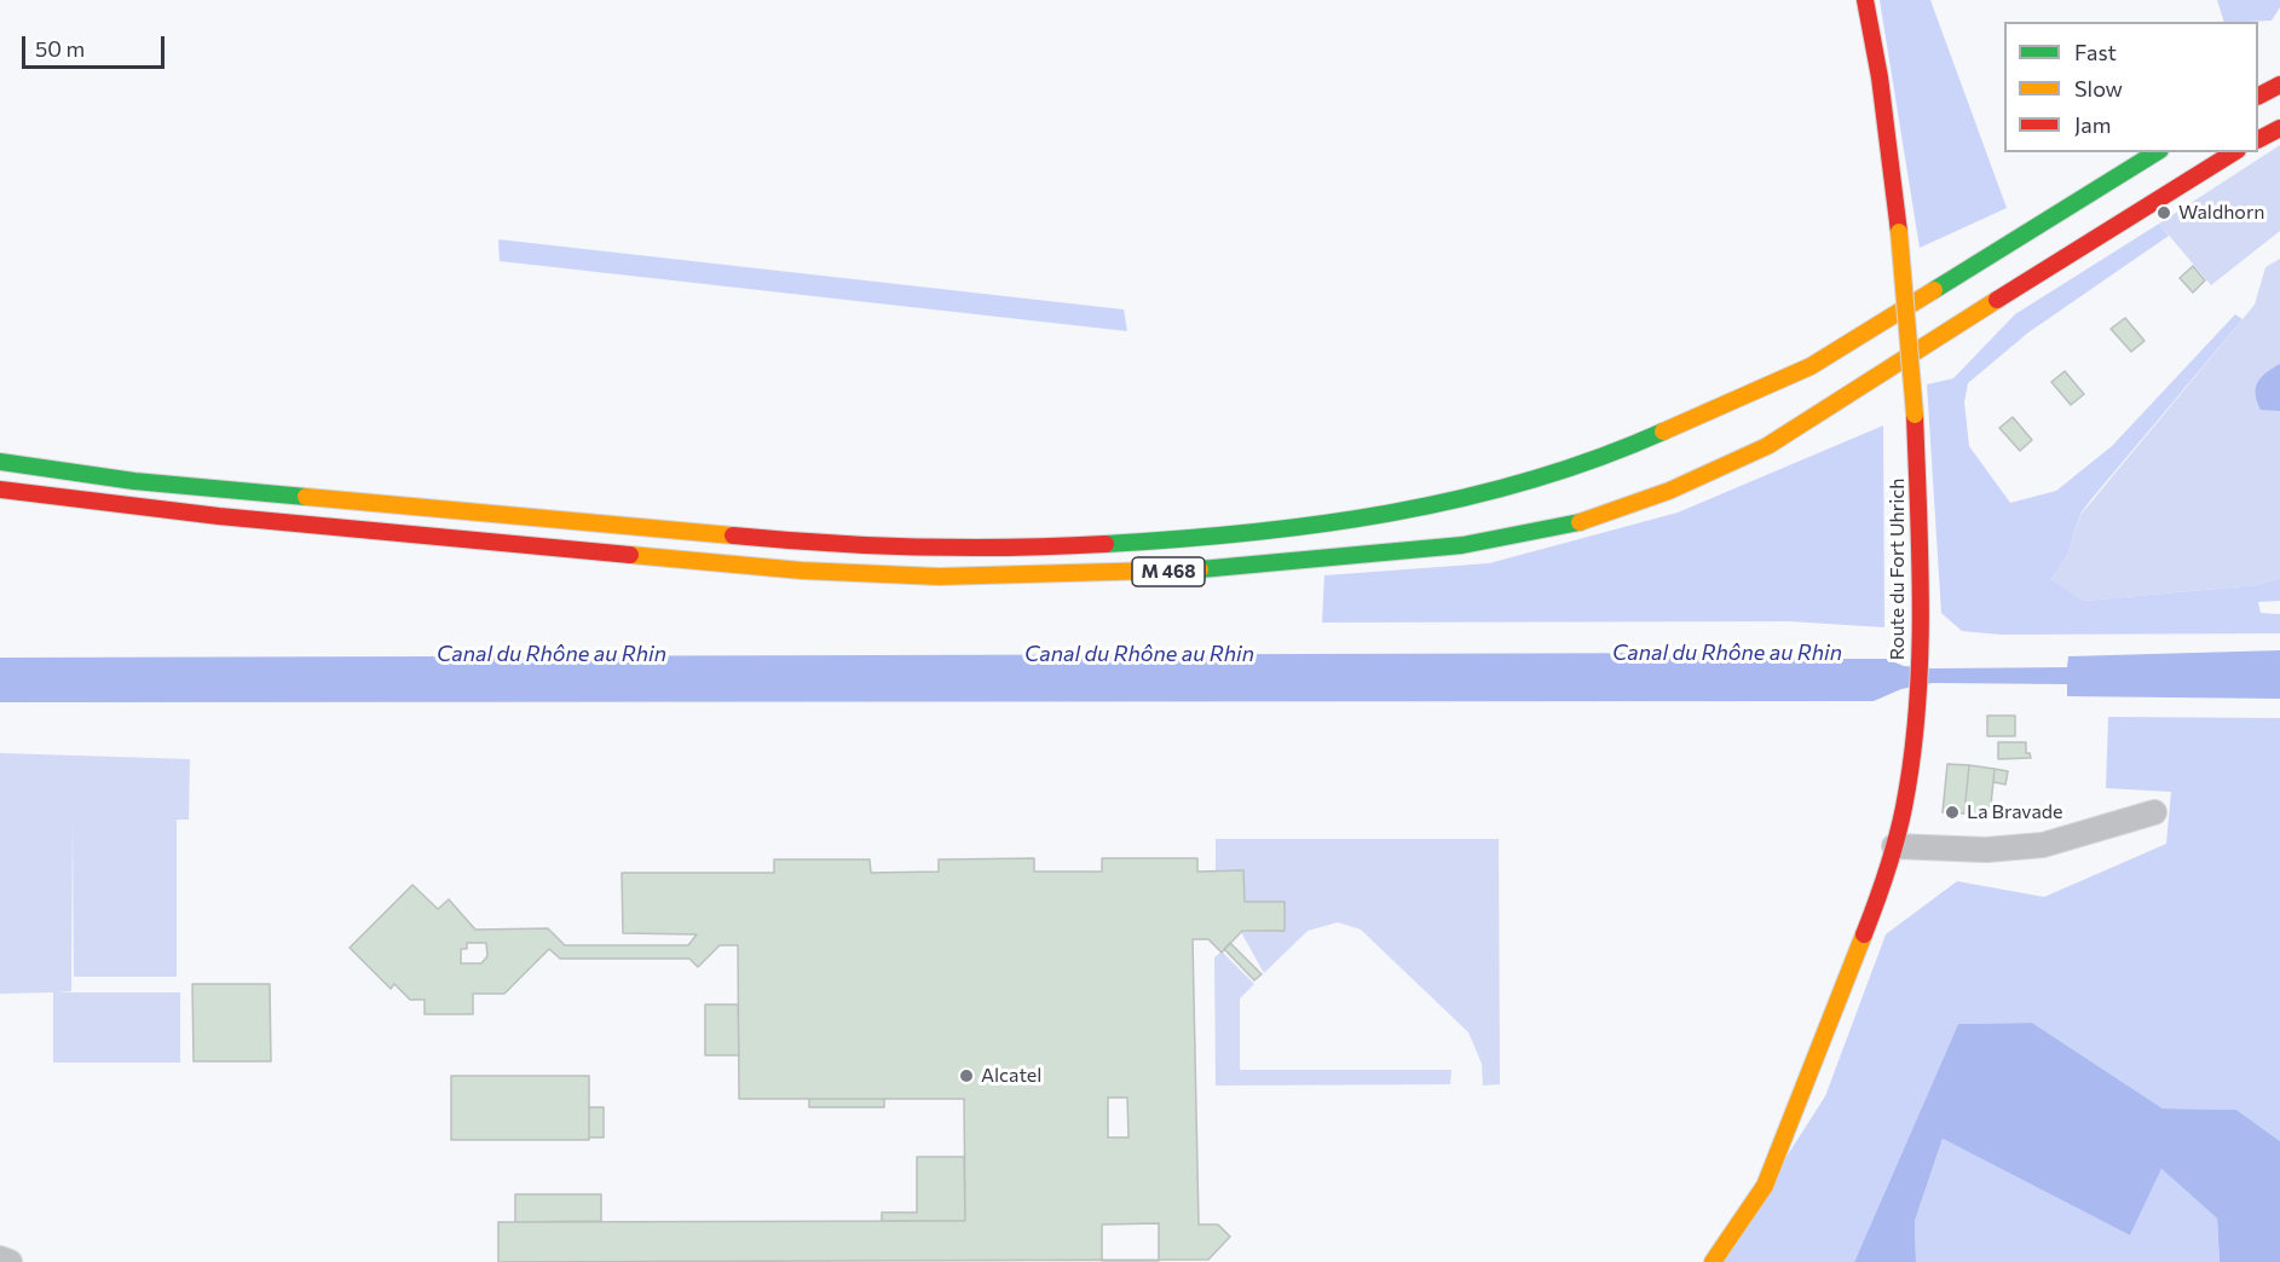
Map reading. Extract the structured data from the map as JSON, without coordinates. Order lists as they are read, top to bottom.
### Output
{
  "streets": {
    "main road": ["Route du Fort Uhrich", "M 468"]
  },
  "water": ["Canal du Rhône au Rhin"],
  "places": ["Waldhorn", "La Bravade", "Alcatel"],
  "legend": ["Fast", "Slow", "Jam"],
  "scale_bar": "50 m"
}
